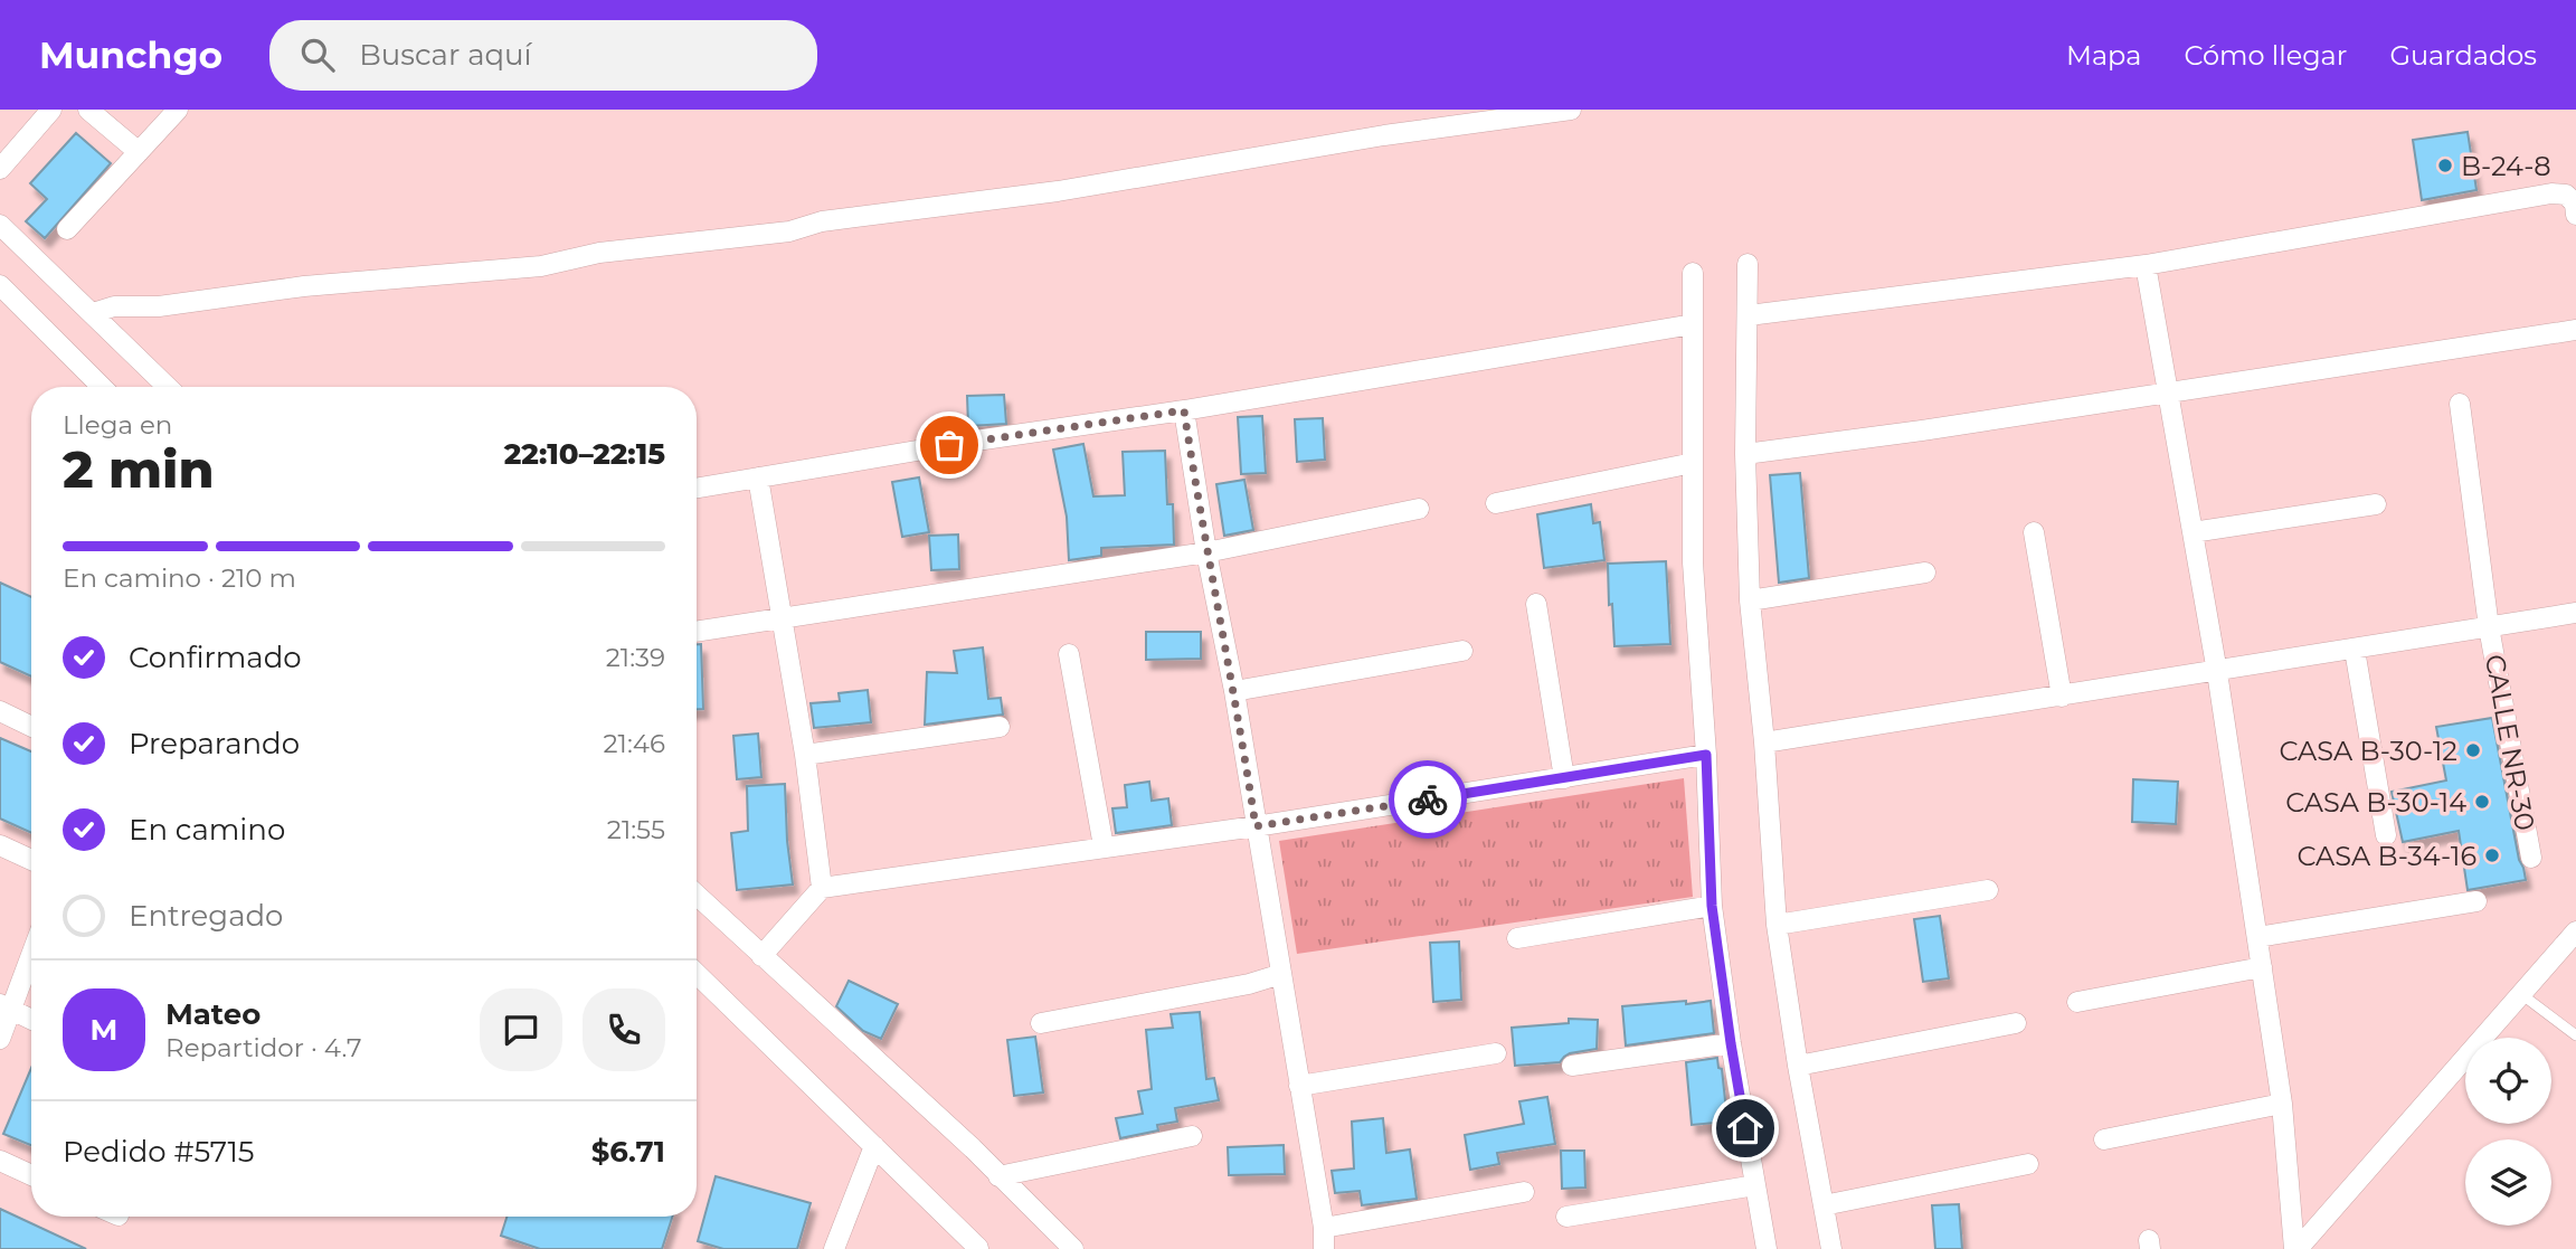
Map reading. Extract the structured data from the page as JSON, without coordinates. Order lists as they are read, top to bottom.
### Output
{
  "streets": {
    "street": ["CALLE NR-30"]
  },
  "places": [
    "B-24-8",
    "CASA B-30-12",
    "CASA B-30-14",
    "CASA B-34-16"
  ],
  "page": {
    "header": "Munchgo",
    "search": "Buscar aquí",
    "nav": ["Mapa", "Cómo llegar", "Guardados"],
    "heading": ["2 min", "Llega en", "22:10–22:15"],
    "panel": [
      "Mateo",
      "Repartidor · 4.7",
      "Pedido #5715",
      "$6.71"
    ],
    "bar": "En camino · 210 m",
    "list": [
      ["Confirmado", "21:39"],
      ["Preparando", "21:46"],
      ["En camino", "21:55"],
      "Entregado"
    ],
    "round": "M"
  }
}
